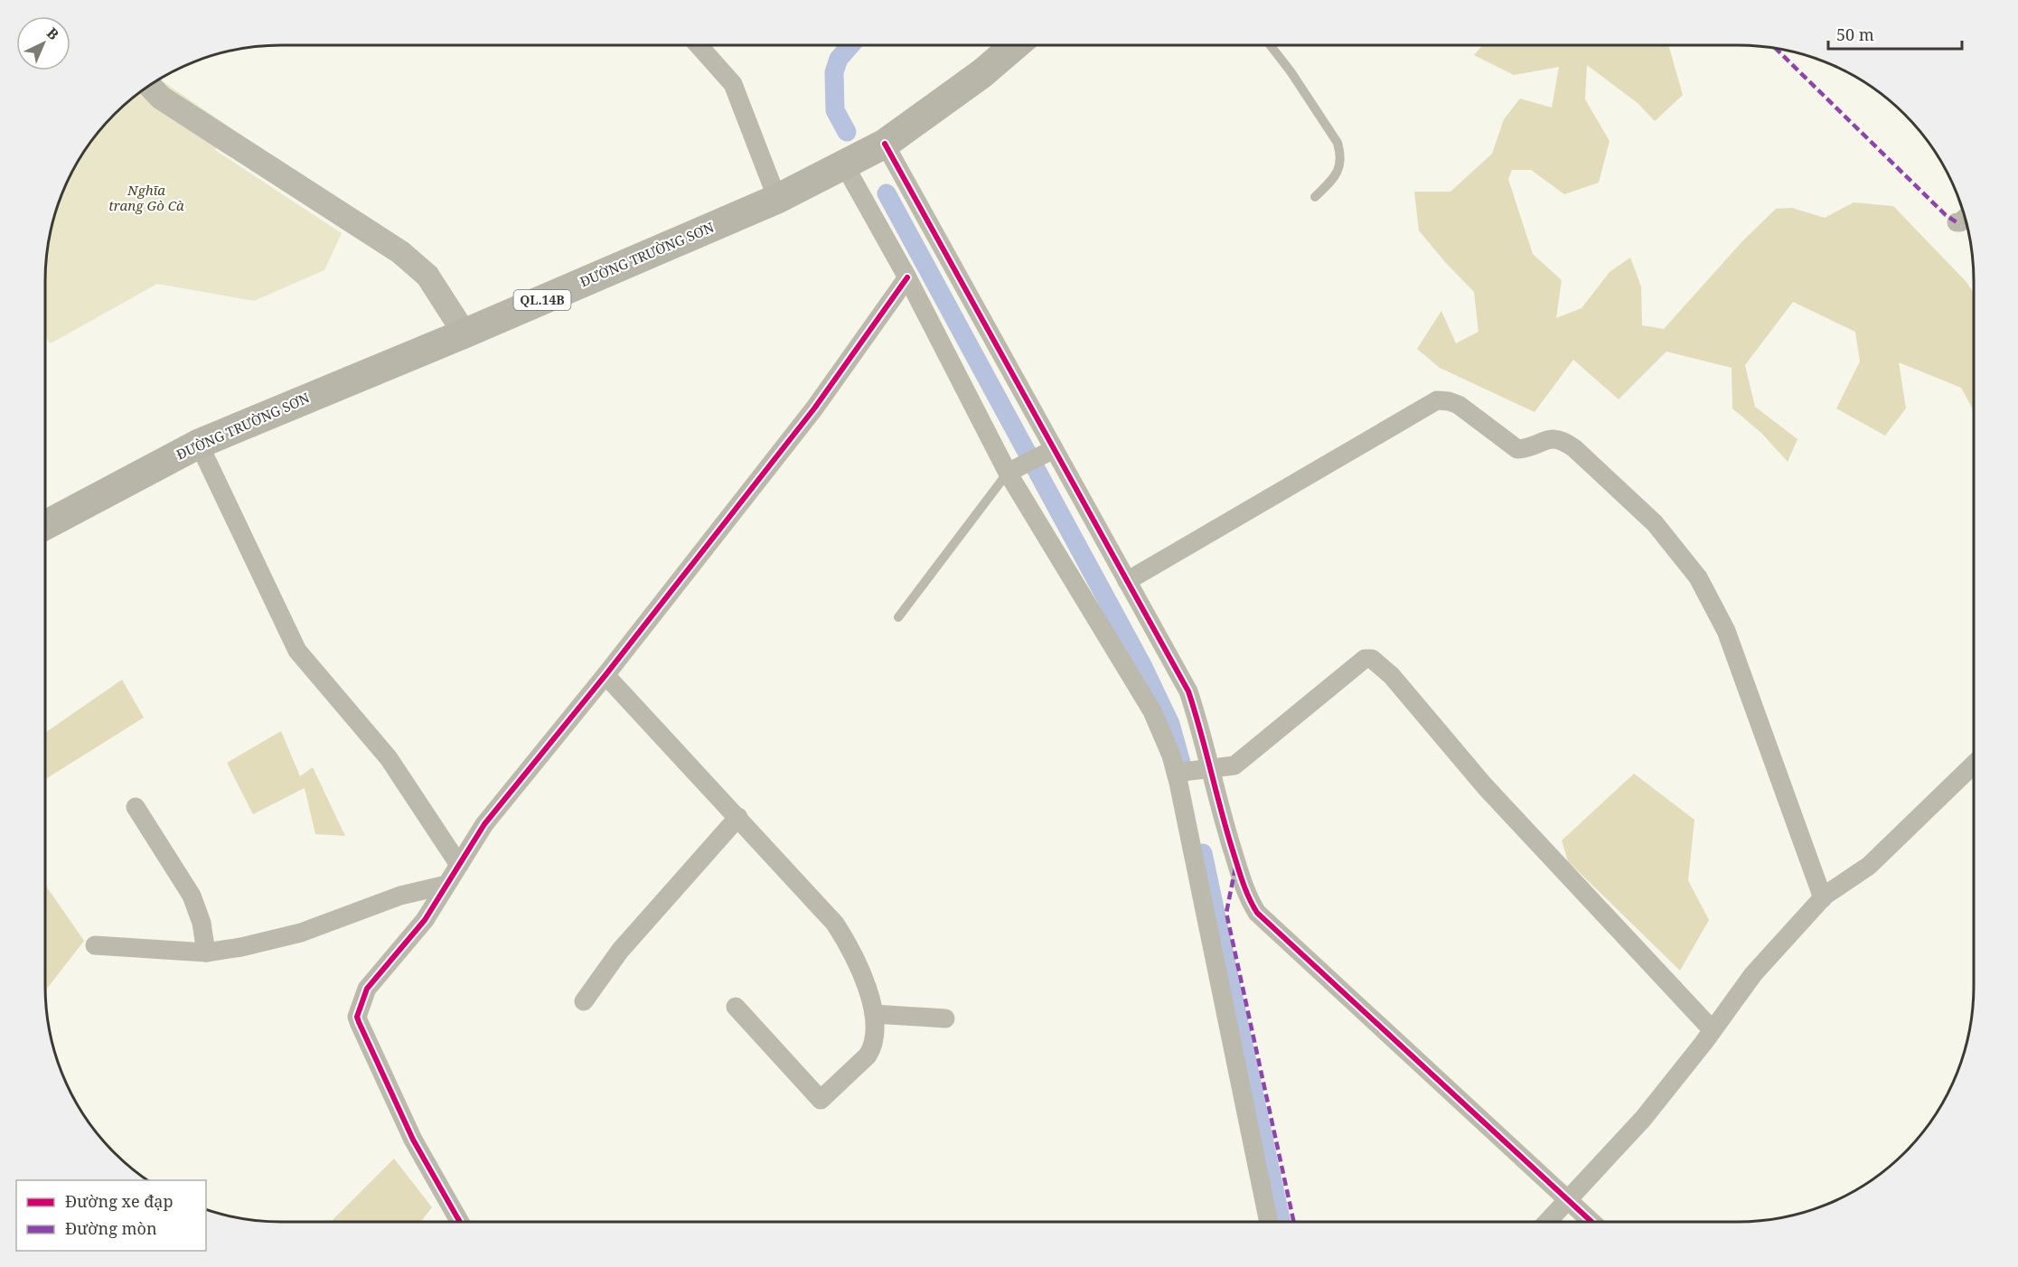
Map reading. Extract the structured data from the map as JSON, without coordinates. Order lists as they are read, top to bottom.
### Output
{
  "streets": {
    "highway": ["ĐƯỜNG TRƯỜNG SƠN", "QL.14B"]
  },
  "parks": ["Nghĩa trang Gò Cà"],
  "legend": ["Đường xe đạp", "Đường mòn"],
  "scale_bar": "50 m",
  "north": "top right"
}
